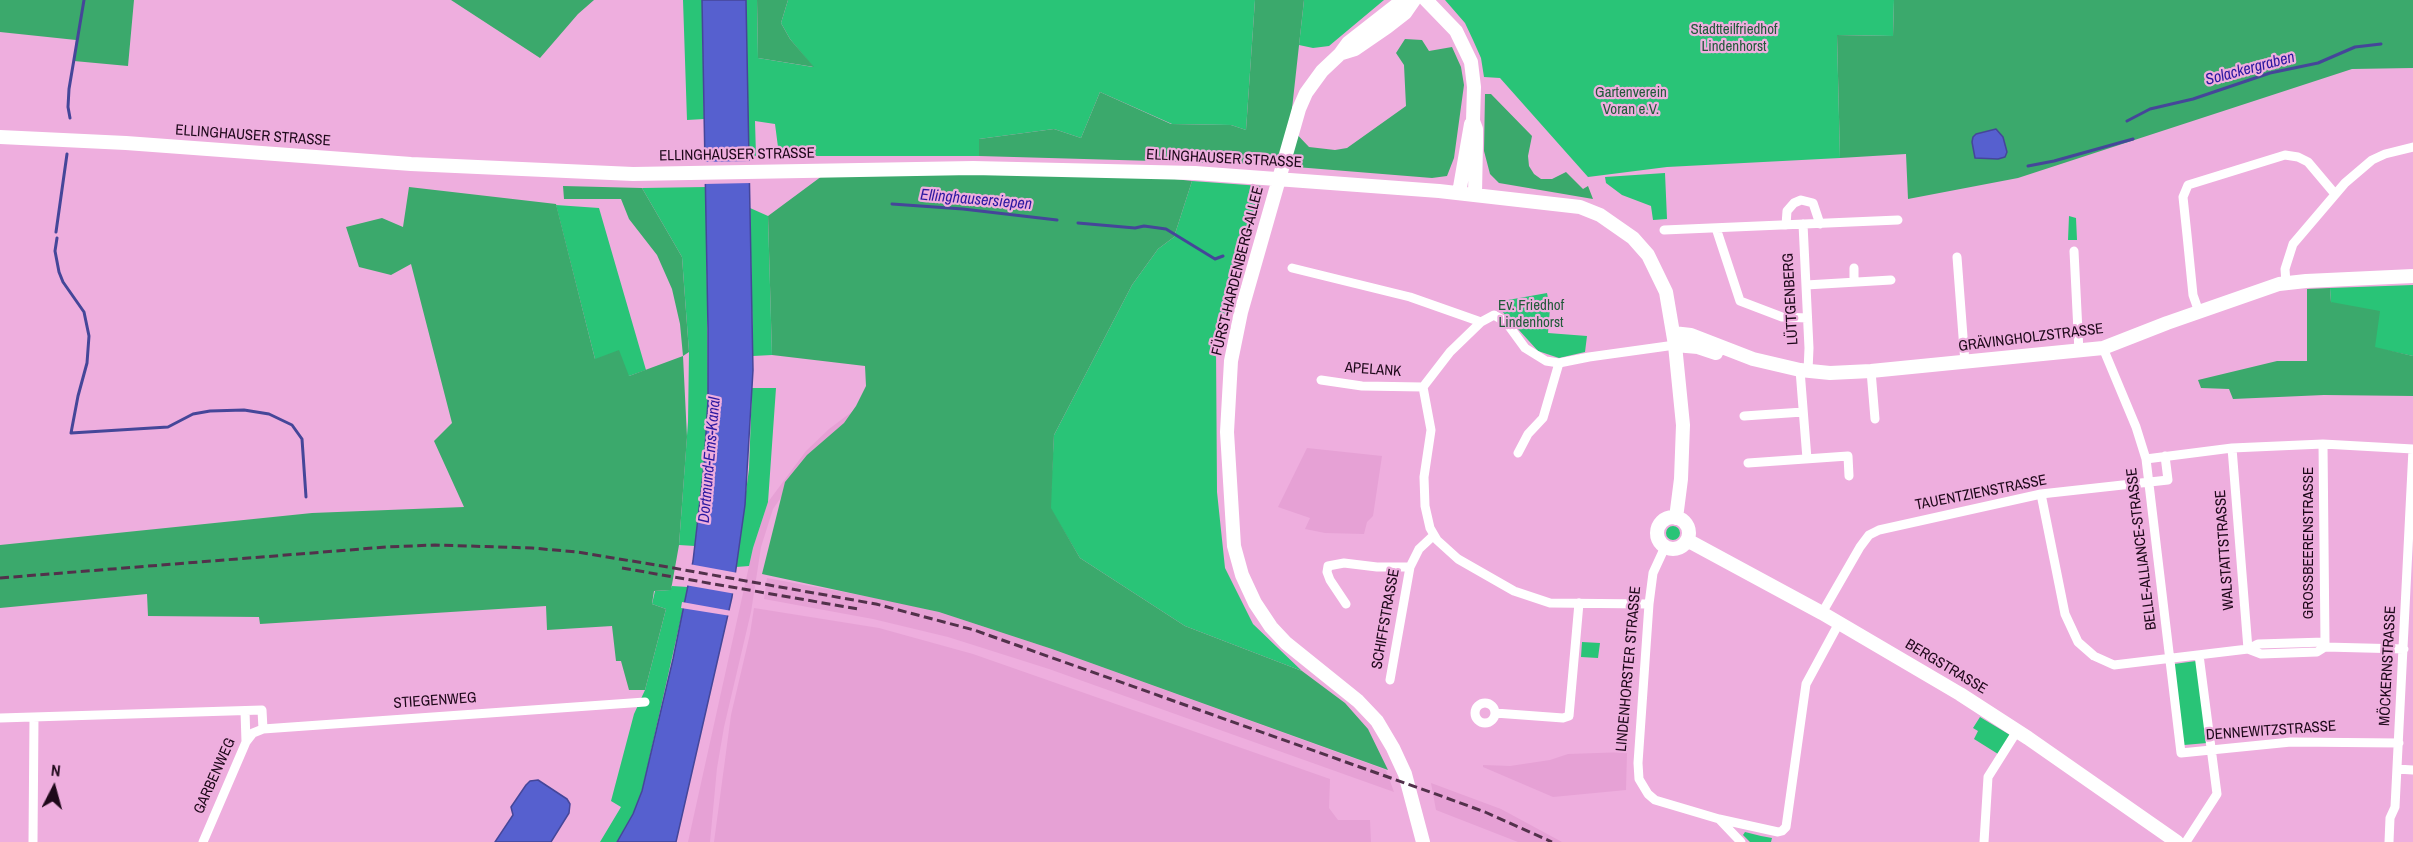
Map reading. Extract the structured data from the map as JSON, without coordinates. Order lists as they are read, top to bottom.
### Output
{
  "streets": {
    "main road": [
      "ELLINGHAUSER STRASSE",
      "FÜRST-HARDENBERG-ALLEE",
      "GRÄVINGHOLZSTRASSE",
      "BERGSTRASSE"
    ],
    "street": [
      "LÜTTGENBERG",
      "APELANK",
      "TAUENTZIENSTRASSE",
      "GROSSBEERENSTRASSE",
      "BELLE-ALLIANCE-STRASSE",
      "WALSTATTSTRASSE",
      "SCHIFFSTRASSE",
      "MÖCKERNSTRASSE",
      "LINDENHORSTER STRASSE",
      "STIEGENWEG",
      "DENNEWITZSTRASSE",
      "GARBENWEG"
    ]
  },
  "crossings": [
    ["ELLINGHAUSER STRASSE", "GRÄVINGHOLZSTRASSE"],
    ["LÜTTGENBERG", "GRÄVINGHOLZSTRASSE"],
    ["GRÄVINGHOLZSTRASSE", "BELLE-ALLIANCE-STRASSE"],
    ["TAUENTZIENSTRASSE", "BELLE-ALLIANCE-STRASSE"],
    ["TAUENTZIENSTRASSE", "BERGSTRASSE"],
    ["BELLE-ALLIANCE-STRASSE", "DENNEWITZSTRASSE"],
    ["MÖCKERNSTRASSE", "DENNEWITZSTRASSE"],
    ["BERGSTRASSE", "LINDENHORSTER STRASSE"],
    ["STIEGENWEG", "GARBENWEG"]
  ],
  "water": ["Solackergraben", "Ellinghausersiepen", "Dortmund-Ems-Kanal"],
  "parks": ["Stadtteilfriedhof Lindenhorst", "Gartenverein Voran e.V.", "Ev. Friedhof Lindenhorst"],
  "north": "top"
}
